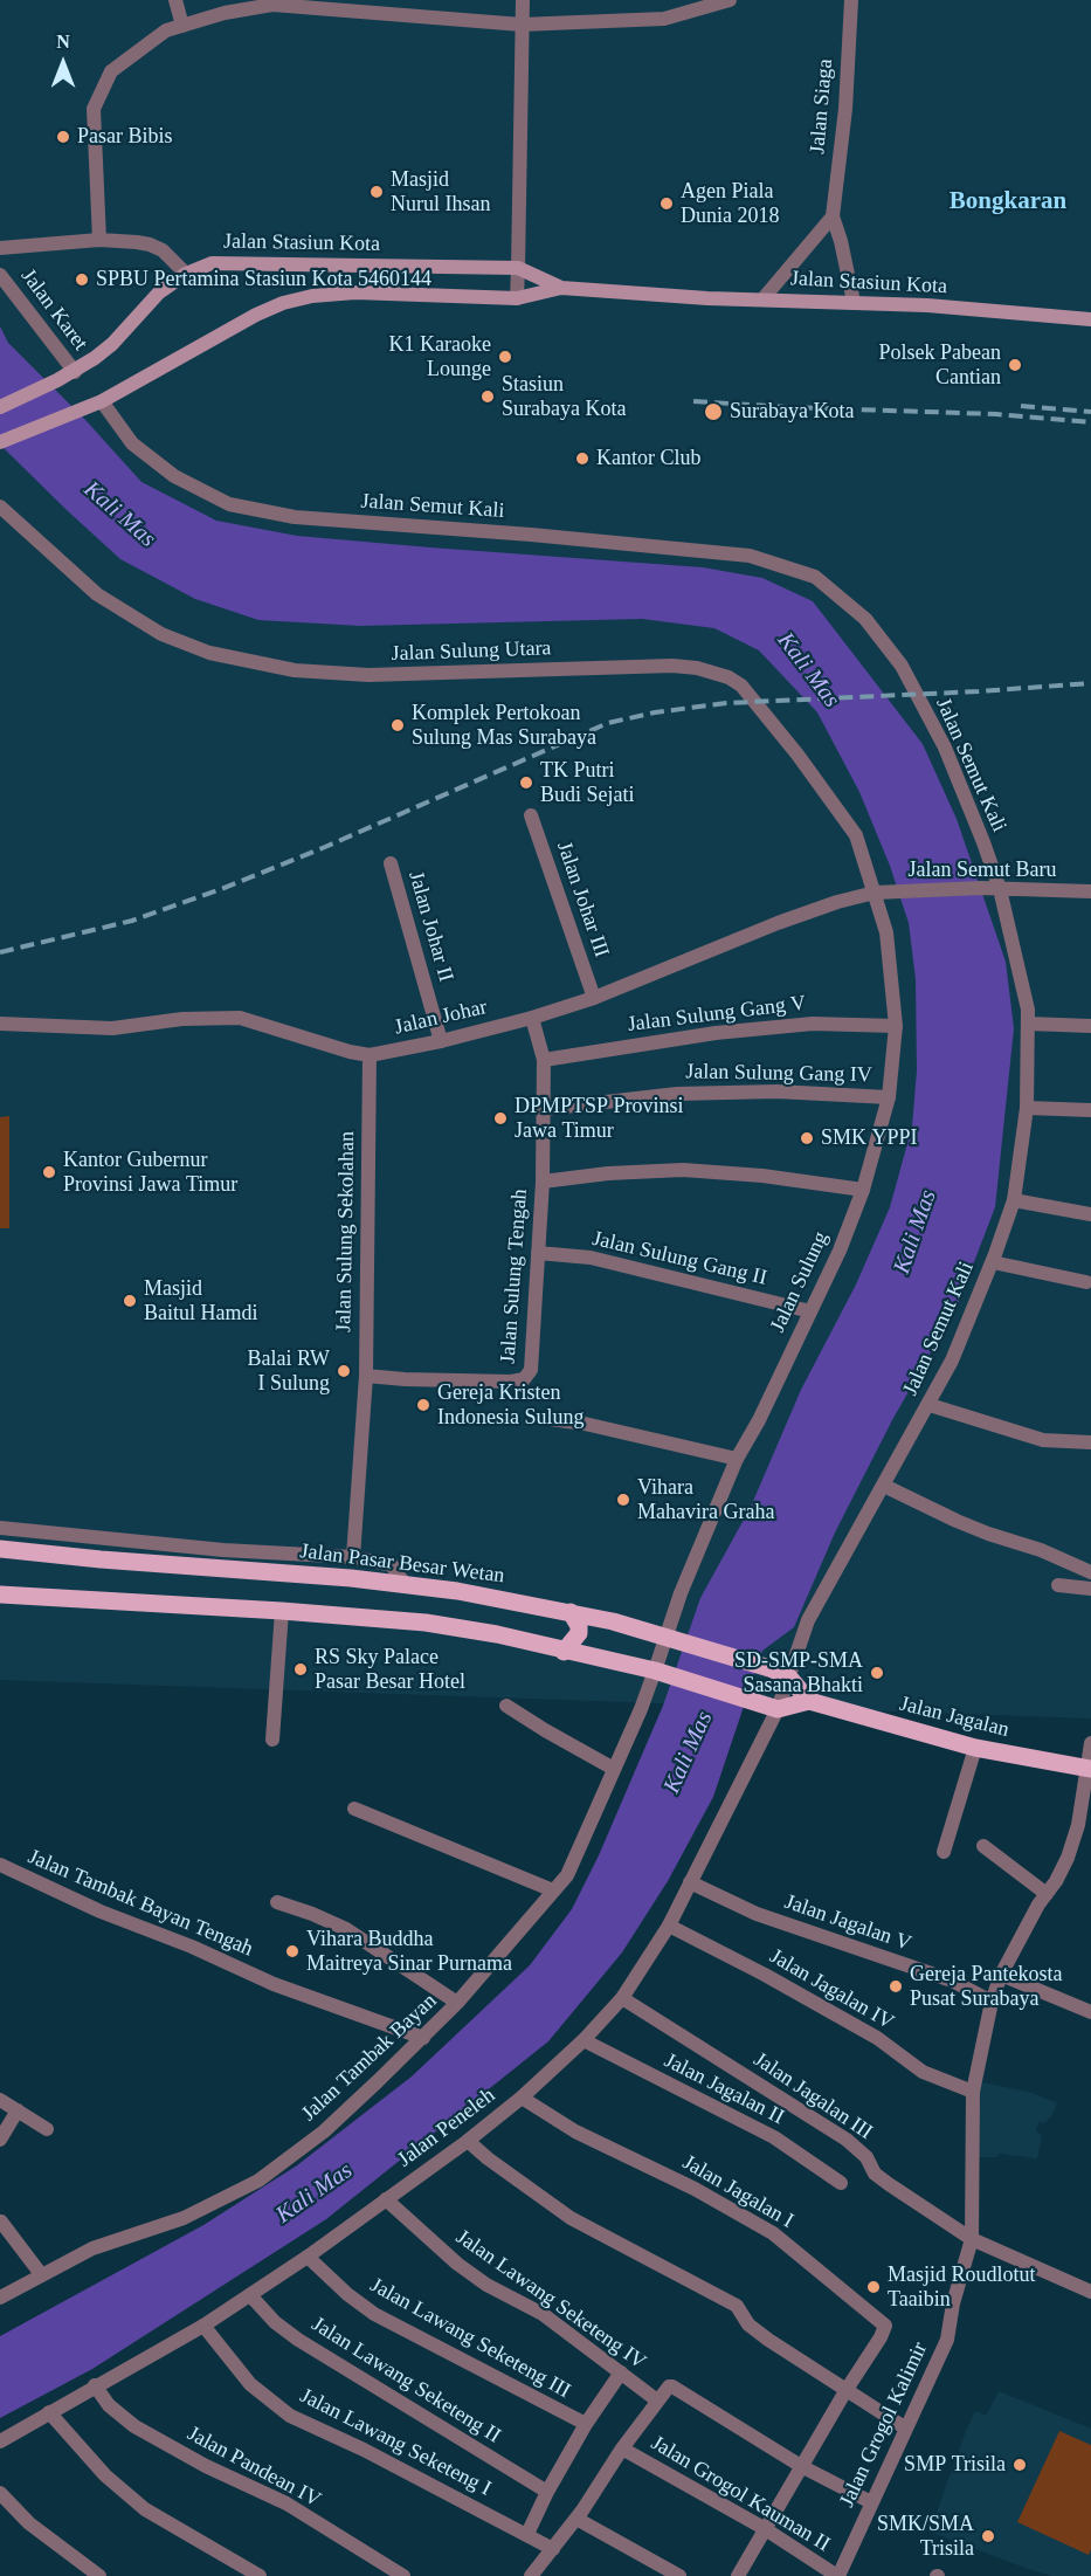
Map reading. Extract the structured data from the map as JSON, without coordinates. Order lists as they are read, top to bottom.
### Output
{
  "streets": {
    "main road": ["Jalan Stasiun Kota", "Jalan Pasar Besar Wetan", "Jalan Jagalan"],
    "street": [
      "Jalan Siaga",
      "Jalan Karet",
      "Jalan Semut Kali",
      "Jalan Sulung Utara",
      "Jalan Semut Baru",
      "Jalan Johar III",
      "Jalan Johar II",
      "Jalan Sulung Gang V",
      "Jalan Johar",
      "Jalan Sulung Gang IV",
      "Jalan Sulung Sekolahan",
      "Jalan Sulung Gang II",
      "Jalan Sulung Tengah",
      "Jalan Sulung",
      "Jalan Tambak Bayan Tengah",
      "Jalan Jagalan V",
      "Jalan Jagalan IV",
      "Jalan Tambak Bayan",
      "Jalan Jagalan II",
      "Jalan Jagalan III",
      "Jalan Peneleh",
      "Jalan Jagalan I",
      "Jalan Lawang Seketeng IV",
      "Jalan Lawang Seketeng III",
      "Jalan Lawang Seketeng II",
      "Jalan Grogol Kalimir",
      "Jalan Lawang Seketeng I",
      "Jalan Pandean IV",
      "Jalan Grogol Kauman II"
    ]
  },
  "crossings": [
    ["Jalan Siaga", "Jalan Stasiun Kota"],
    ["Jalan Stasiun Kota", "Jalan Karet"],
    ["Jalan Stasiun Kota", "Jalan Semut Kali"],
    ["Jalan Semut Kali", "Jalan Semut Baru"],
    ["Jalan Semut Kali", "Jalan Pasar Besar Wetan"],
    ["Jalan Semut Kali", "Jalan Peneleh"],
    ["Jalan Sulung Utara", "Jalan Semut Baru"],
    ["Jalan Sulung Utara", "Jalan Johar"],
    ["Jalan Sulung Utara", "Jalan Sulung"],
    ["Jalan Semut Baru", "Jalan Johar"],
    ["Jalan Semut Baru", "Jalan Sulung"],
    ["Jalan Johar III", "Jalan Johar"],
    ["Jalan Johar II", "Jalan Johar"],
    ["Jalan Sulung Gang V", "Jalan Sulung Tengah"],
    ["Jalan Sulung Gang V", "Jalan Sulung"],
    ["Jalan Johar", "Jalan Sulung Sekolahan"],
    ["Jalan Johar", "Jalan Sulung Tengah"],
    ["Jalan Johar", "Jalan Sulung"],
    ["Jalan Sulung Gang IV", "Jalan Sulung Tengah"],
    ["Jalan Sulung Gang IV", "Jalan Sulung"],
    ["Jalan Sulung Sekolahan", "Jalan Sulung Tengah"],
    ["Jalan Sulung Gang II", "Jalan Sulung Tengah"],
    ["Jalan Sulung Gang II", "Jalan Sulung"],
    ["Jalan Sulung", "Jalan Pasar Besar Wetan"],
    ["Jalan Sulung", "Jalan Tambak Bayan"],
    ["Jalan Jagalan", "Jalan Grogol Kalimir"],
    ["Jalan Tambak Bayan Tengah", "Jalan Tambak Bayan"],
    ["Jalan Jagalan V", "Jalan Peneleh"],
    ["Jalan Jagalan V", "Jalan Grogol Kalimir"],
    ["Jalan Jagalan IV", "Jalan Peneleh"],
    ["Jalan Jagalan IV", "Jalan Grogol Kalimir"],
    ["Jalan Jagalan II", "Jalan Peneleh"],
    ["Jalan Jagalan III", "Jalan Peneleh"],
    ["Jalan Jagalan III", "Jalan Grogol Kalimir"],
    ["Jalan Peneleh", "Jalan Jagalan I"],
    ["Jalan Peneleh", "Jalan Lawang Seketeng IV"],
    ["Jalan Peneleh", "Jalan Lawang Seketeng III"],
    ["Jalan Peneleh", "Jalan Lawang Seketeng II"],
    ["Jalan Peneleh", "Jalan Lawang Seketeng I"],
    ["Jalan Peneleh", "Jalan Pandean IV"],
    ["Jalan Jagalan I", "Jalan Grogol Kauman II"],
    ["Jalan Grogol Kalimir", "Jalan Grogol Kauman II"]
  ],
  "districts": ["Bongkaran"],
  "water": ["Kali Mas"],
  "places": [
    "Pasar Bibis",
    "Masjid Nurul Ihsan",
    "Agen Piala Dunia 2018",
    "SPBU Pertamina Stasiun Kota 5460144",
    "K1 Karaoke Lounge",
    "Polsek Pabean Cantian",
    "Stasiun Surabaya Kota",
    "Surabaya Kota",
    "Kantor Club",
    "Komplek Pertokoan Sulung Mas Surabaya",
    "TK Putri Budi Sejati",
    "DPMPTSP Provinsi Jawa Timur",
    "SMK YPPI",
    "Kantor Gubernur Provinsi Jawa Timur",
    "Masjid Baitul Hamdi",
    "Balai RW I Sulung",
    "Gereja Kristen Indonesia Sulung",
    "Vihara Mahavira Graha",
    "RS Sky Palace Pasar Besar Hotel",
    "SD-SMP-SMA Sasana Bhakti",
    "Vihara Buddha Maitreya Sinar Purnama",
    "Gereja Pantekosta Pusat Surabaya",
    "Masjid Roudlotut Taaibin",
    "SMP Trisila",
    "SMK/SMA Trisila"
  ],
  "north": "top"
}
